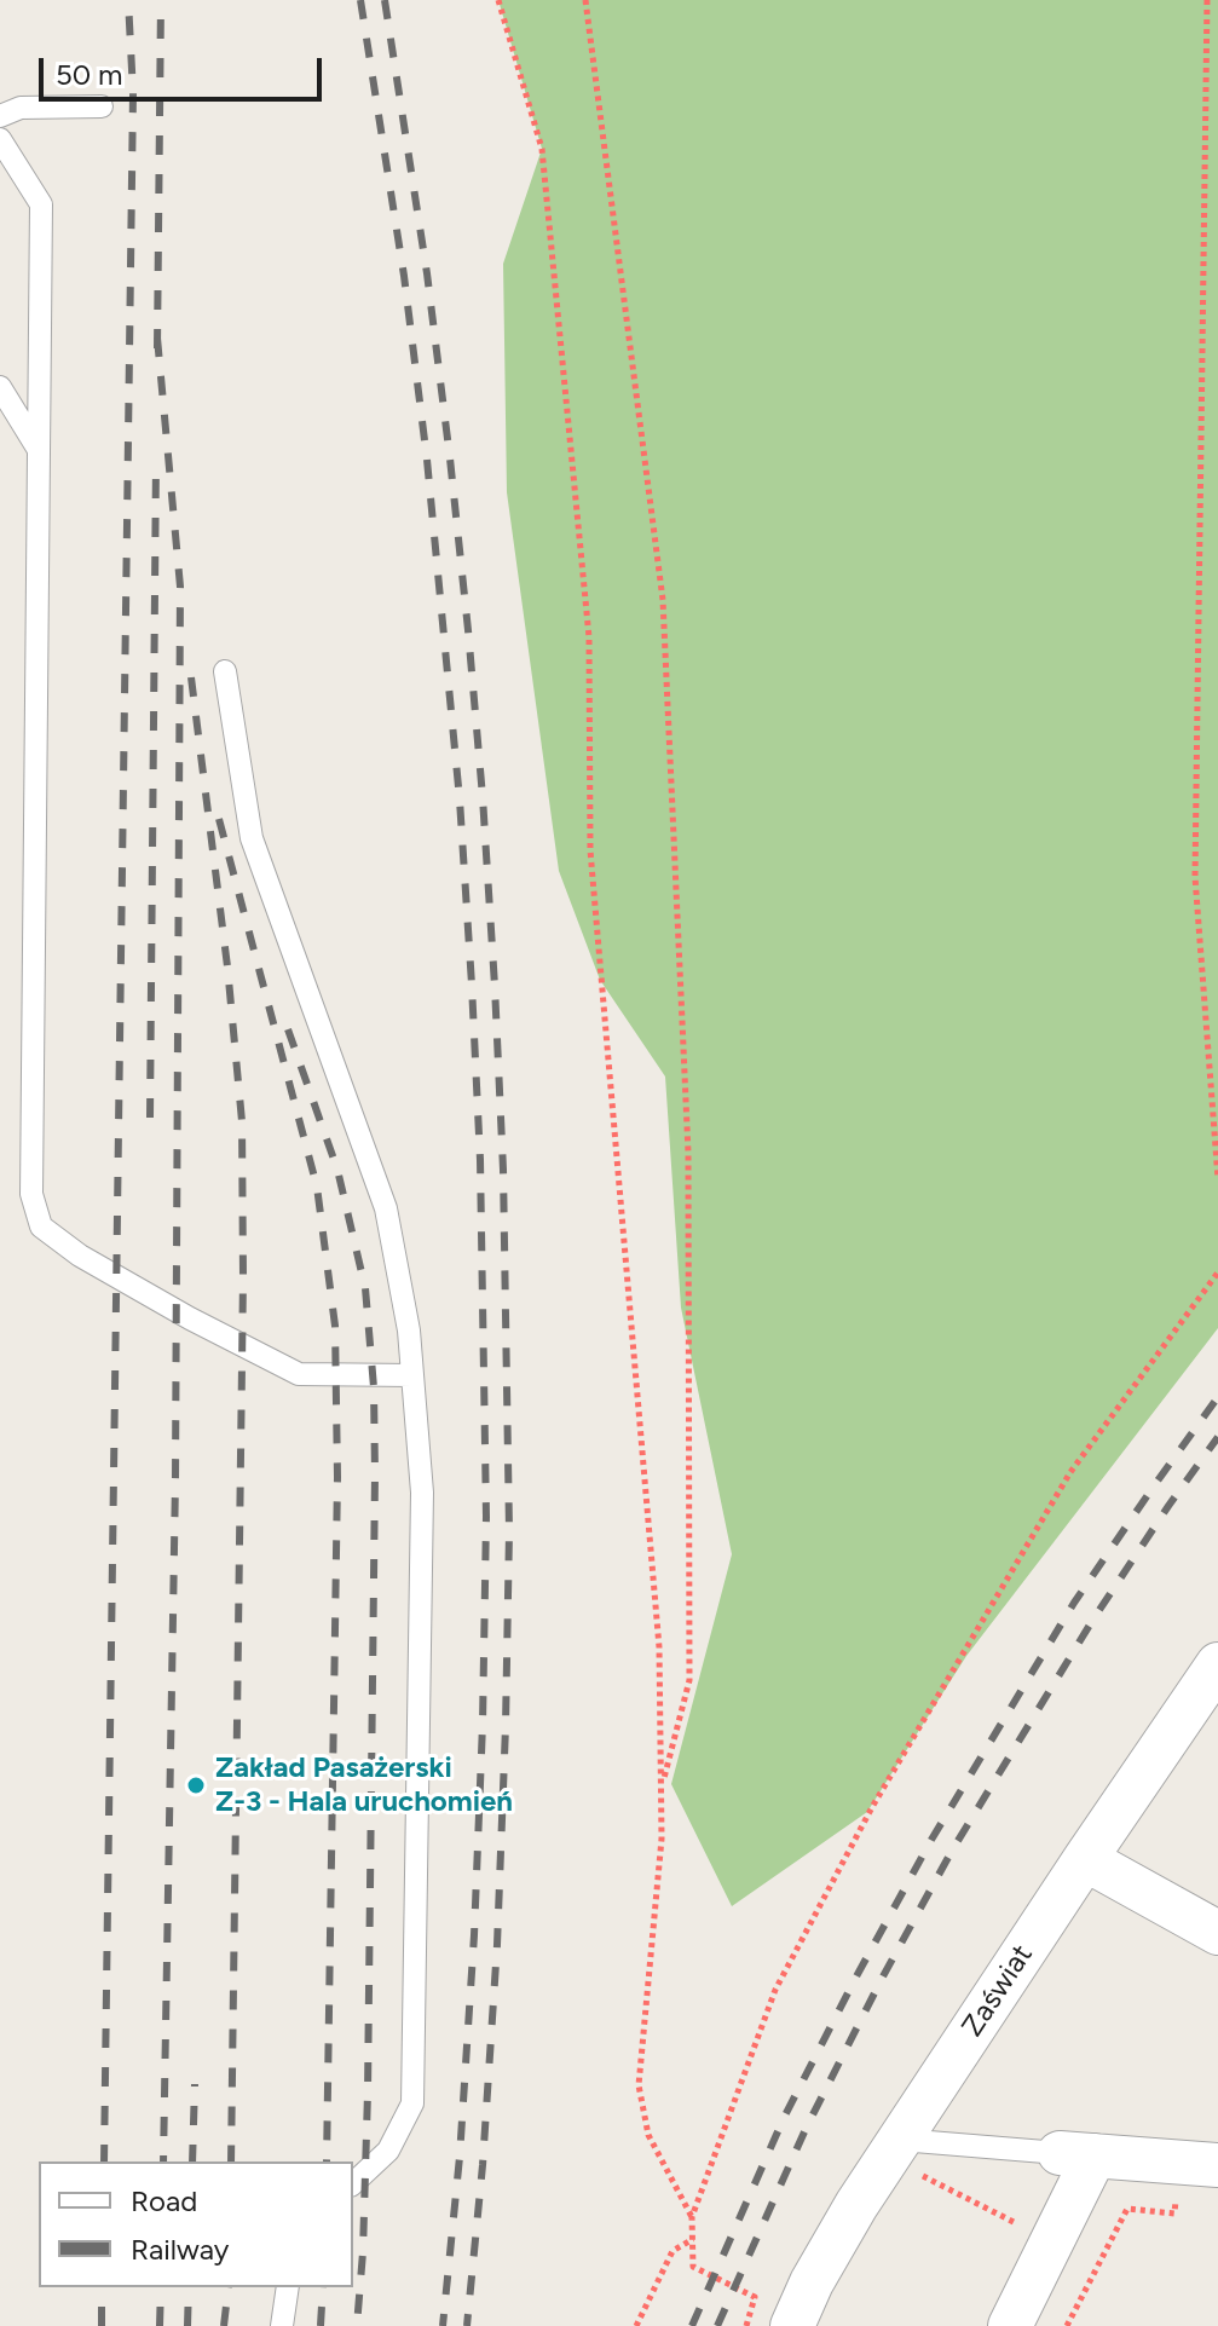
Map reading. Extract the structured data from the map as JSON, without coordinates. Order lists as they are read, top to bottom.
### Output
{
  "streets": {
    "street": ["Zaświat"]
  },
  "places": ["Zakład Pasażerski Z-3 - Hala uruchomień"],
  "legend": ["Road", "Railway"],
  "scale_bar": "50 m"
}
